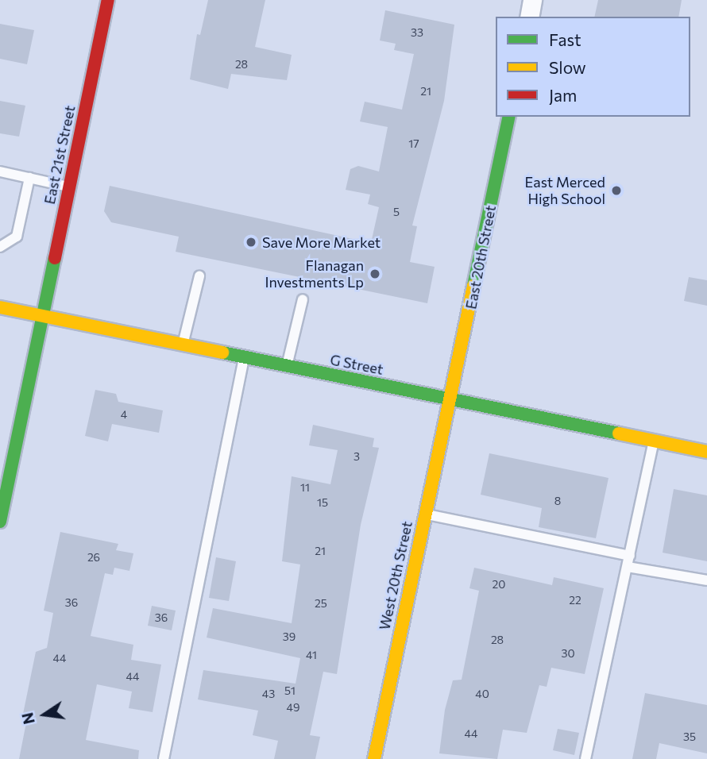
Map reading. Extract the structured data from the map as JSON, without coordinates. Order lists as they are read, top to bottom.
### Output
{
  "streets": {
    "street": [
      "East 21st Street",
      "East 20th Street",
      "G Street",
      "West 20th Street"
    ]
  },
  "crossings": [
    ["East 21st Street", "G Street"],
    ["East 20th Street", "G Street"],
    ["East 20th Street", "West 20th Street"],
    ["G Street", "West 20th Street"]
  ],
  "places": ["East Merced High School", "Save More Market", "Flanagan Investments Lp"],
  "house_numbers": [
    "33",
    "28",
    "21",
    "17",
    "5",
    "4",
    "3",
    "11",
    "8",
    "15",
    "21",
    "26",
    "20",
    "22",
    "36",
    "25",
    "36",
    "39",
    "28",
    "30",
    "41",
    "44",
    "44",
    "51",
    "43",
    "40",
    "49",
    "44",
    "35"
  ],
  "legend": ["Fast", "Slow", "Jam"],
  "north": "left"
}
